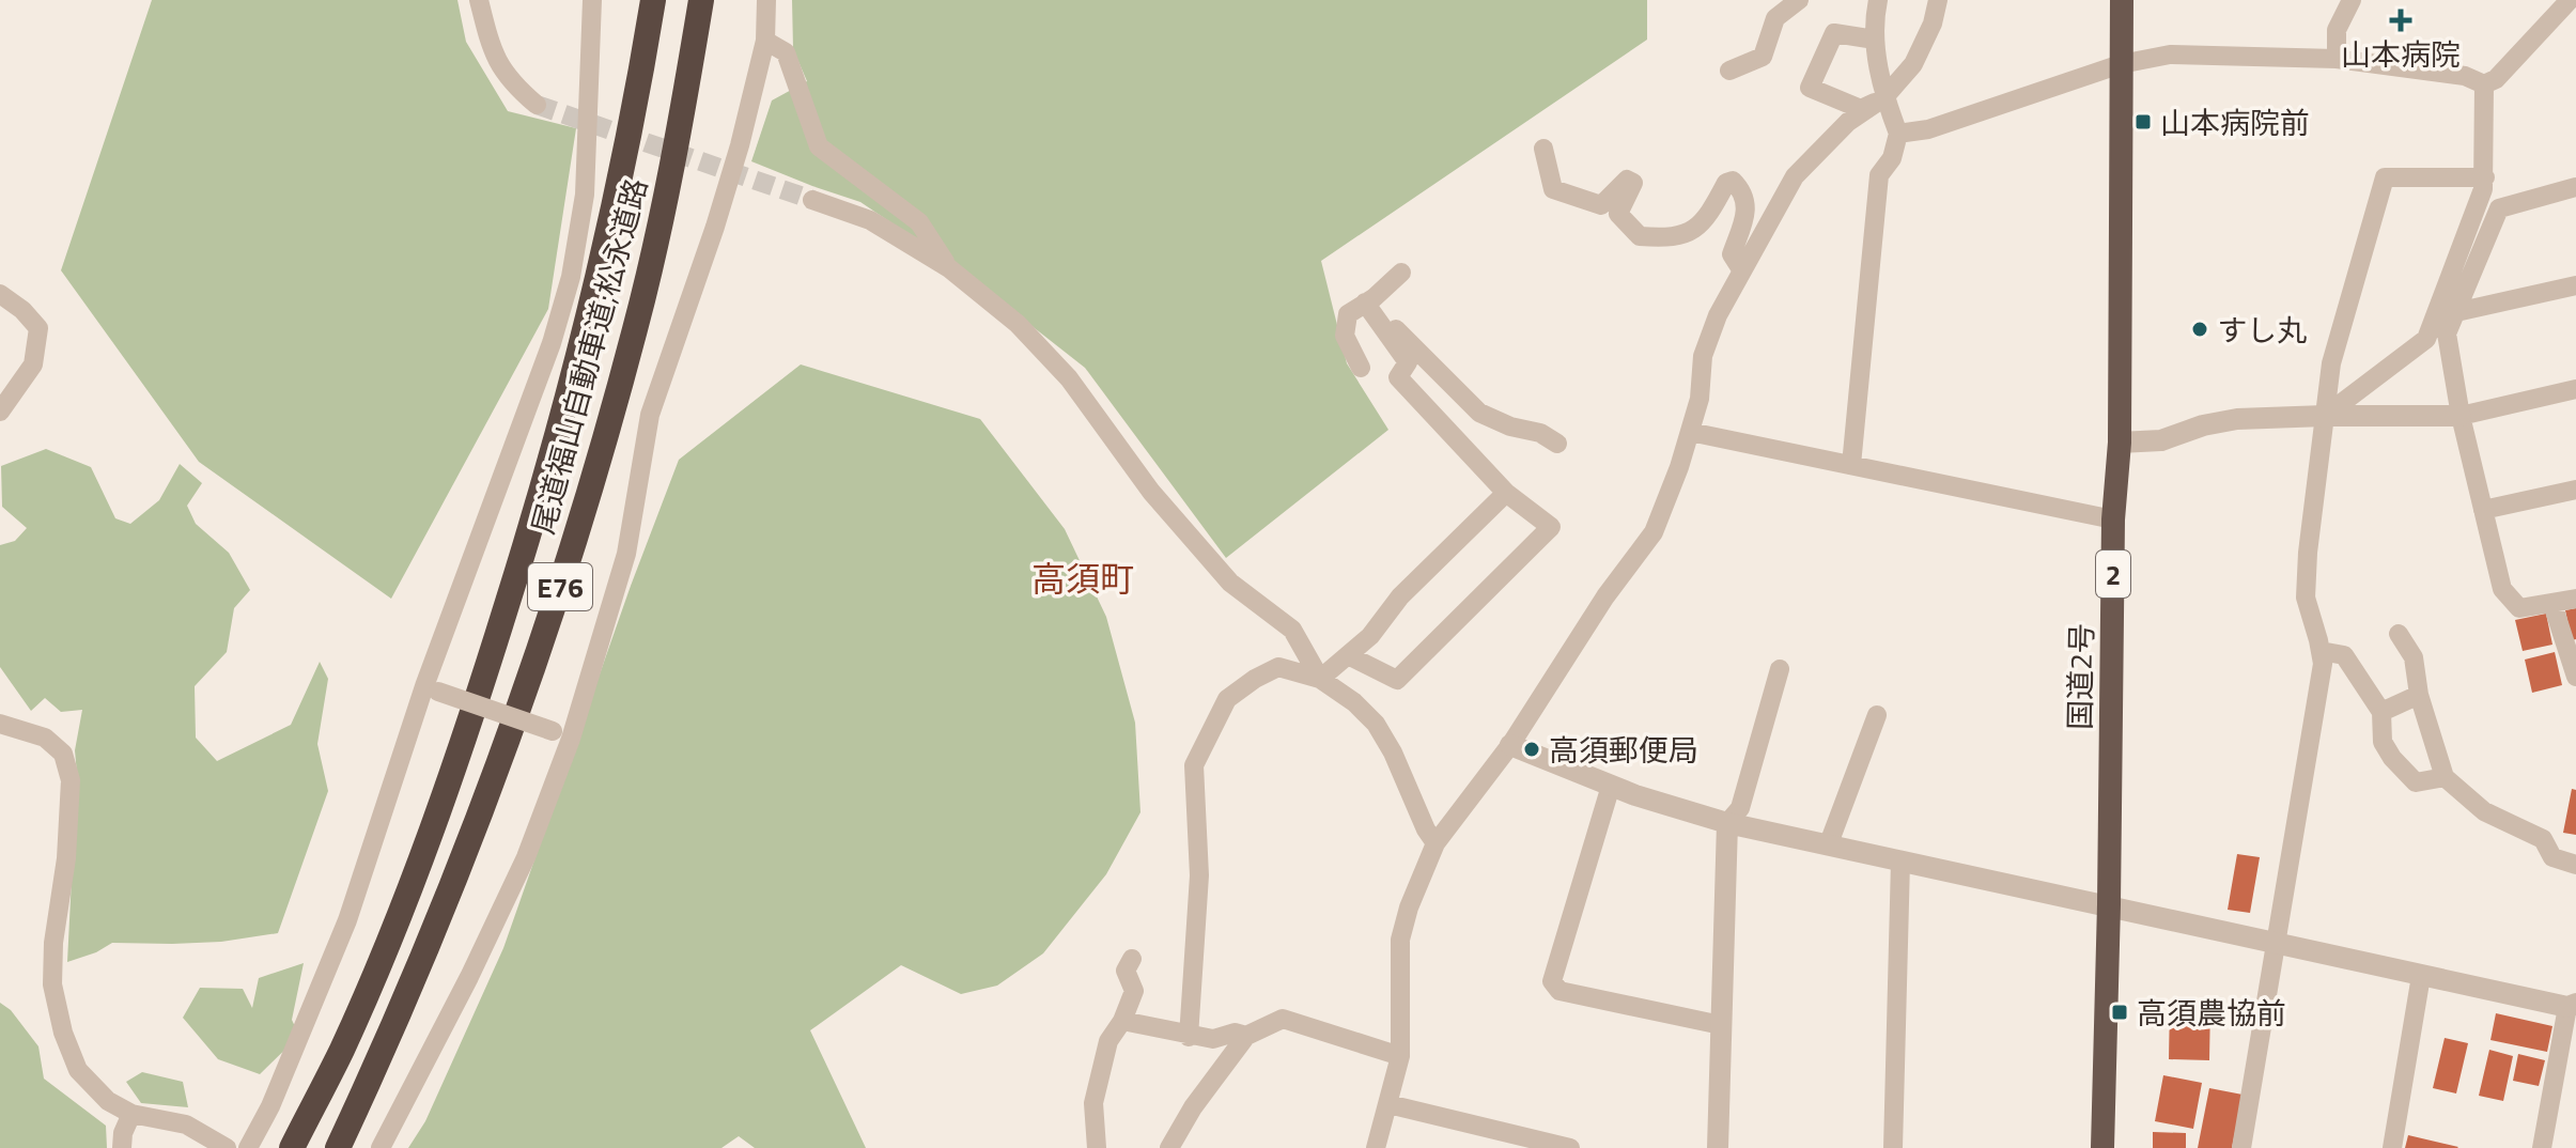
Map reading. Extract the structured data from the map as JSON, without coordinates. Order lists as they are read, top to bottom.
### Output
{
  "streets": {
    "highway": [
      "尾道福山自動車道;松永道路",
      "2",
      "E76",
      "国道2号"
    ]
  },
  "districts": ["高須町"],
  "places": {
    "health": ["山本病院"],
    "transit": ["山本病院前", "高須農協前"],
    "other": ["すし丸", "高須郵便局"]
  }
}
